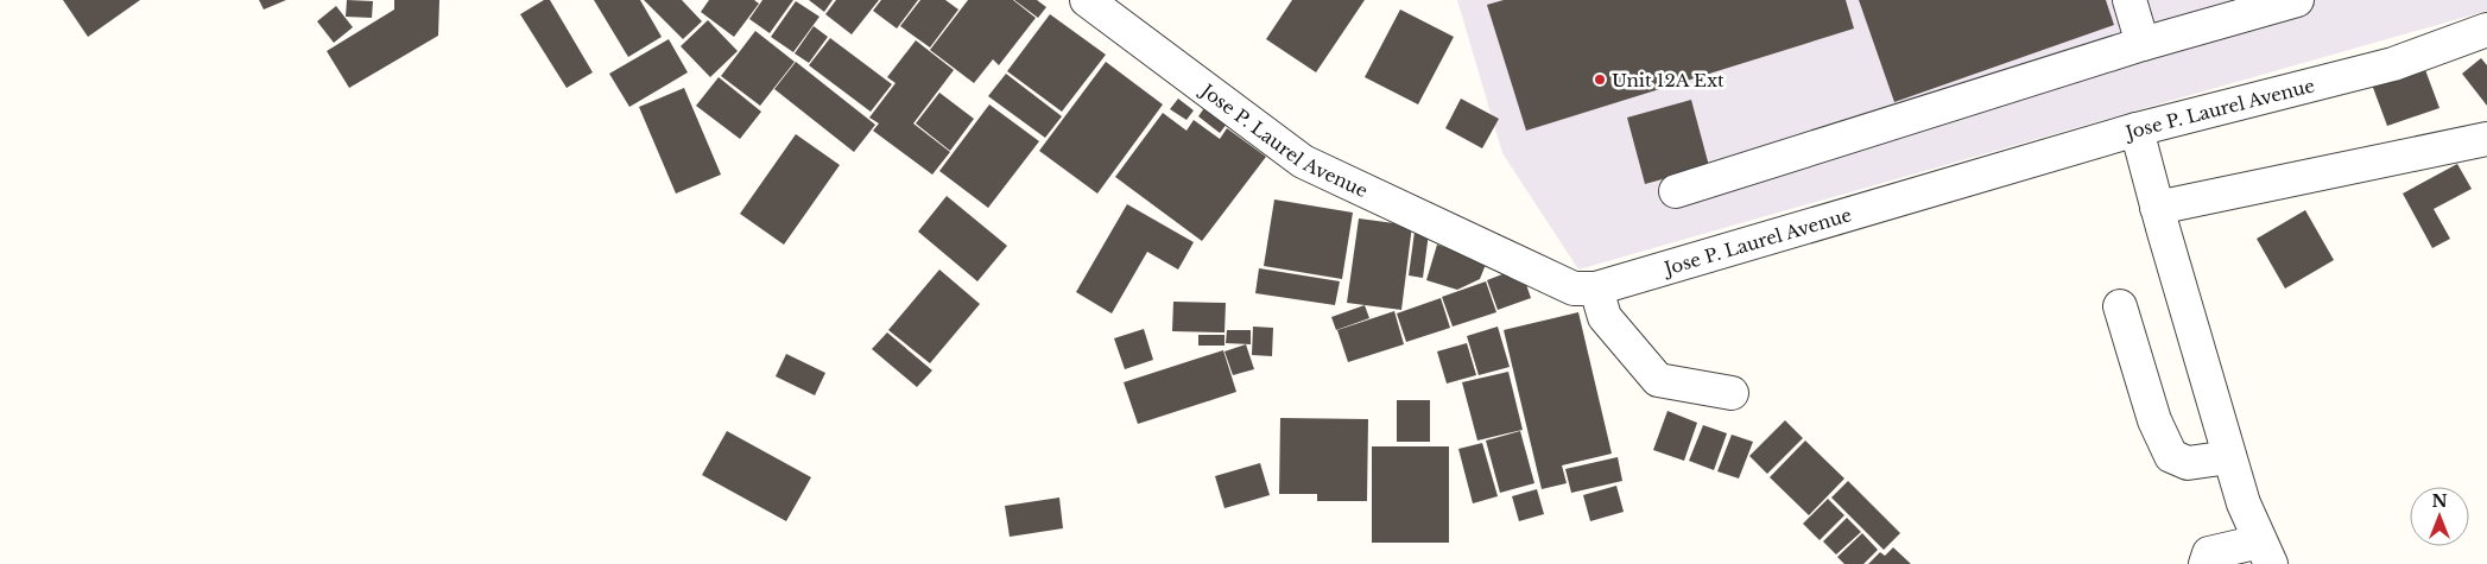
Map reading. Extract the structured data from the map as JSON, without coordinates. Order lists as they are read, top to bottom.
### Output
{
  "streets": {
    "street": ["Jose P. Laurel Avenue"]
  },
  "places": ["Unit 12A Ext"],
  "north": "top"
}
